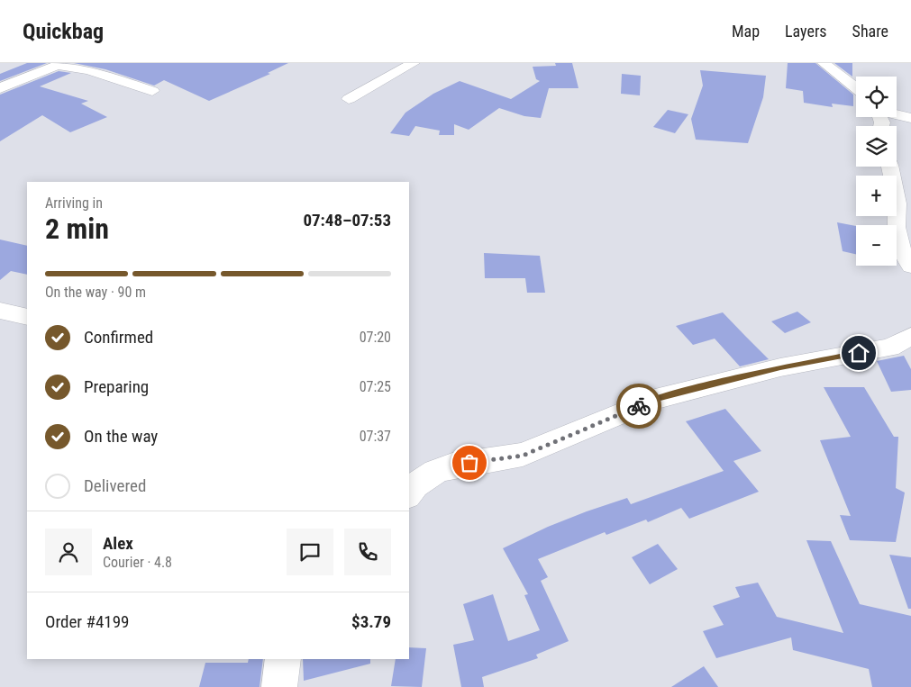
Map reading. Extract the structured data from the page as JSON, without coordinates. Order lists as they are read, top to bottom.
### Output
{
  "page": {
    "header": "Quickbag",
    "nav": ["Map", "Layers", "Share"],
    "map_buttons": ["+", "−"],
    "heading": ["2 min", "Arriving in", "07:48–07:53"],
    "panel": [
      "Alex",
      "Courier · 4.8",
      "Order #4199",
      "$3.79"
    ],
    "bar": "On the way · 90 m",
    "list": [
      ["Confirmed", "07:20"],
      ["Preparing", "07:25"],
      ["On the way", "07:37"],
      "Delivered"
    ]
  }
}
